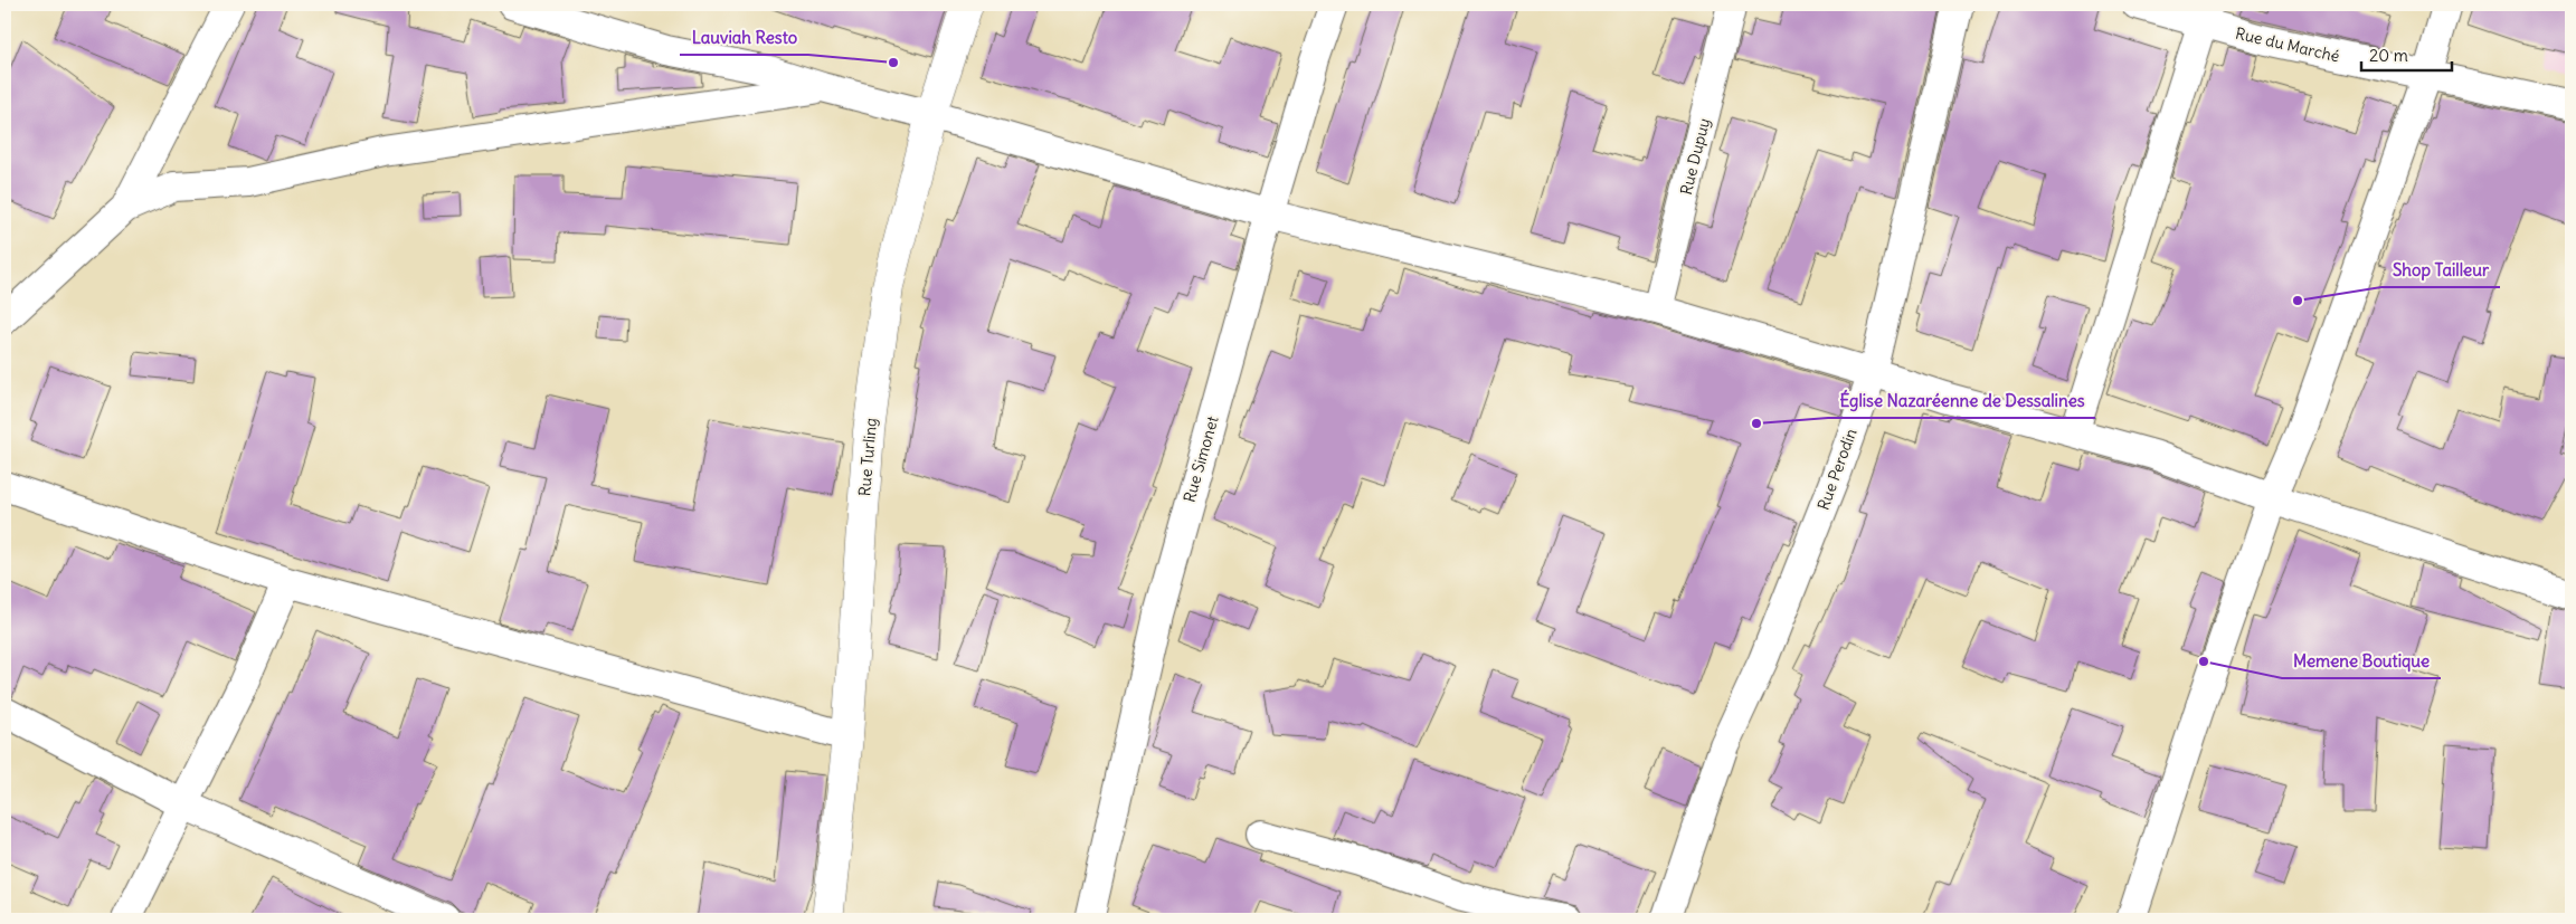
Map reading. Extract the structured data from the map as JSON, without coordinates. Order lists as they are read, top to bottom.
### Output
{
  "streets": {
    "main road": ["Rue Turling"],
    "street": [
      "Rue du Marché",
      "Rue Dupuy",
      "Rue Simonet",
      "Rue Perodin"
    ]
  },
  "places": [
    "Lauviah Resto",
    "Shop Tailleur",
    "Église Nazaréenne de Dessalines",
    "Memene Boutique"
  ],
  "scale_bar": "20 m"
}
